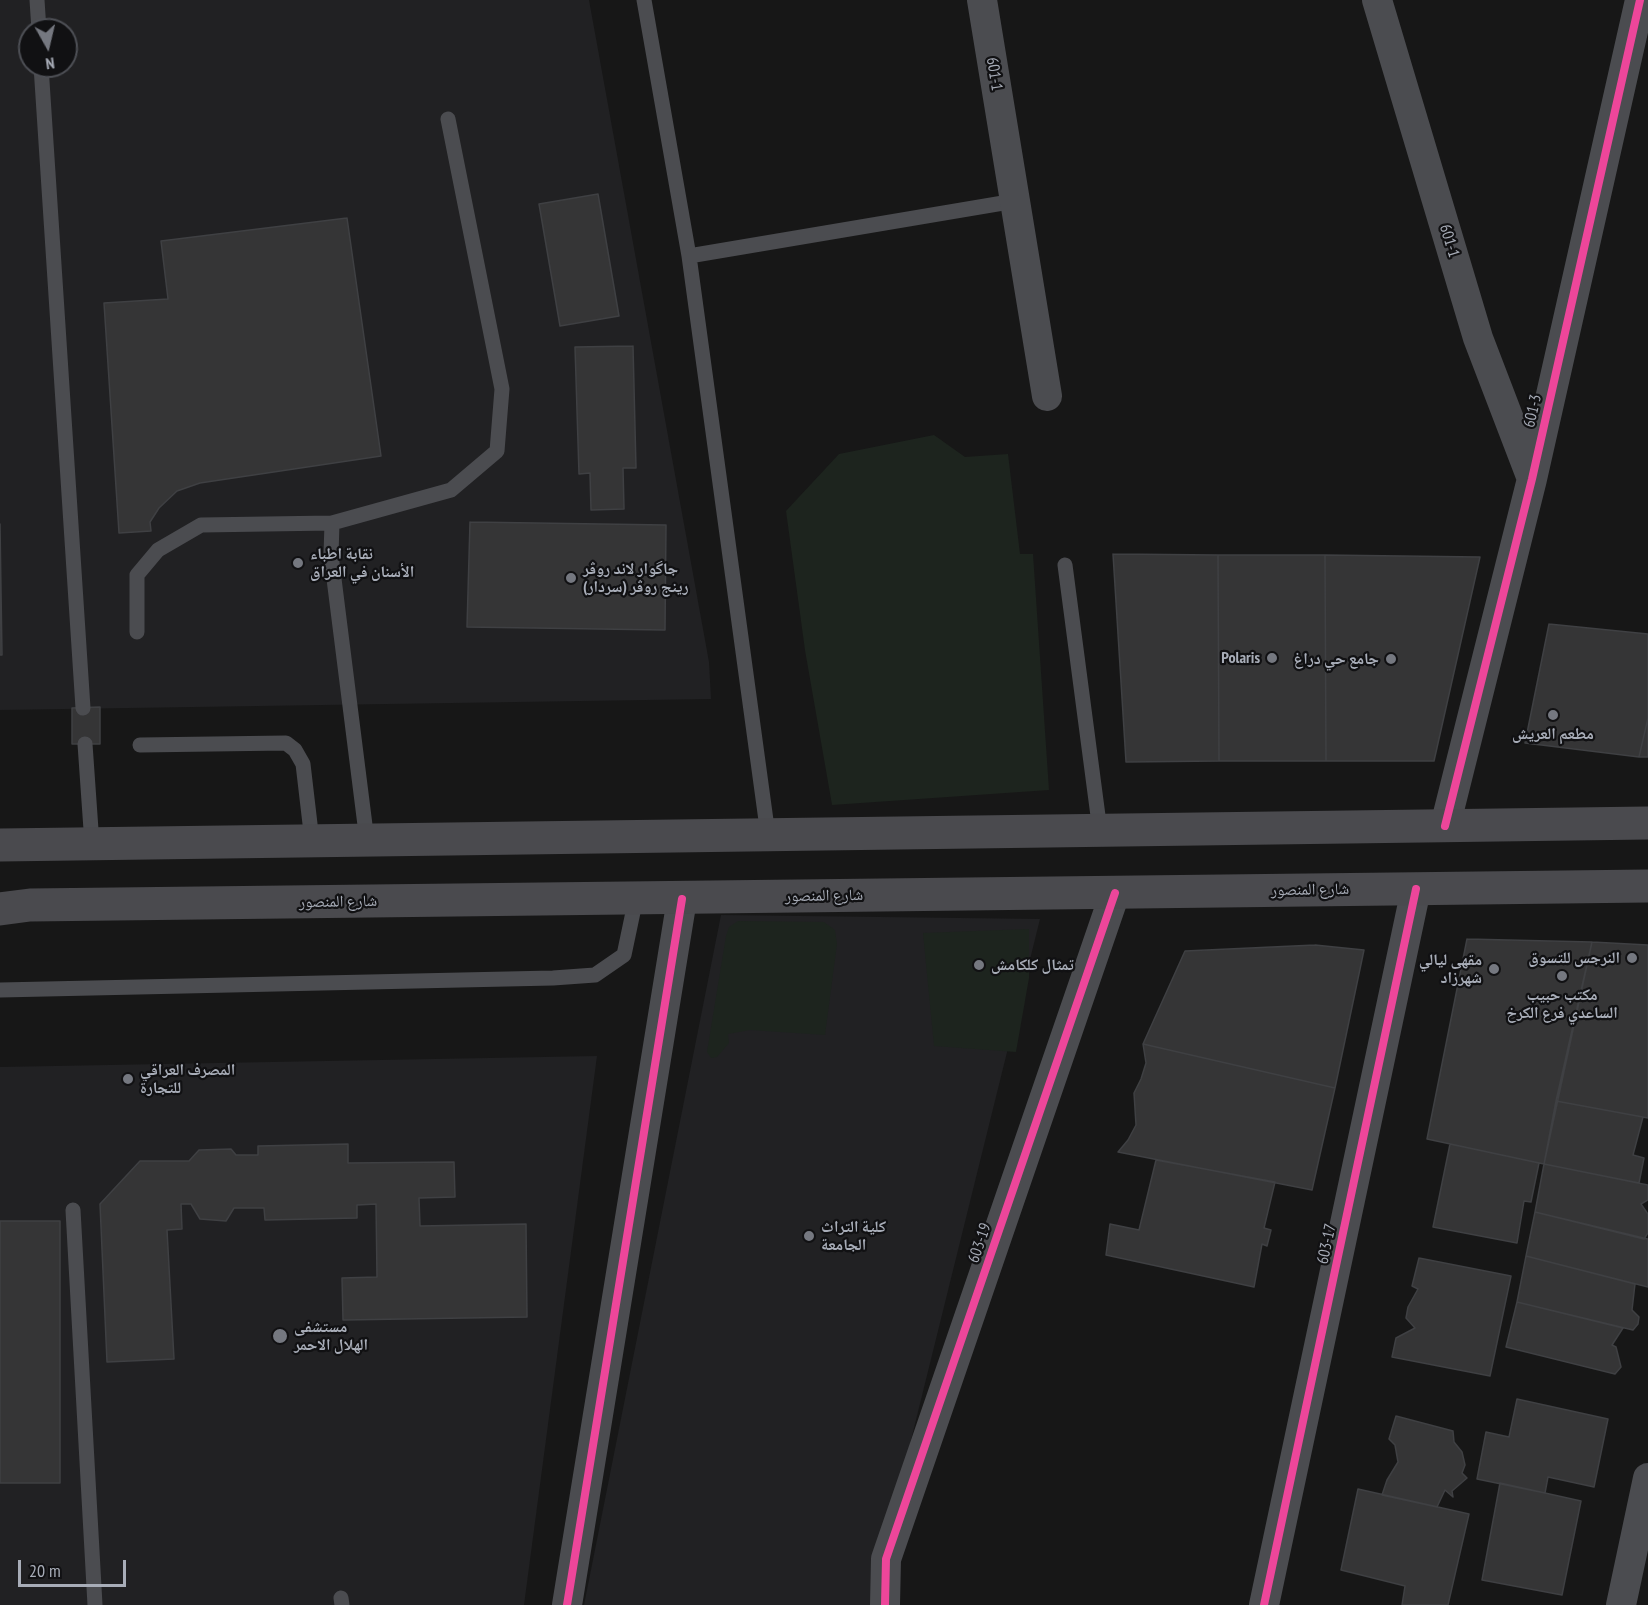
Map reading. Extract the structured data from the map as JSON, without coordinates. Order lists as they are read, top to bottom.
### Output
{
  "streets": {
    "main road": ["شارع المنصور"],
    "street": [
      "601-1",
      "601-3",
      "603-19",
      "603-17"
    ]
  },
  "crossings": [
    ["601-1", "601-3"],
    ["شارع المنصور", "603-19"],
    ["شارع المنصور", "603-17"]
  ],
  "places": [
    "نقابة اطباء الأسنان في العراق",
    "جاگوار لاند روڤر رينج روڤر (سردار)",
    "Polaris",
    "جامع حي دراغ",
    "مطعم العريش",
    "النرجس للتسوق",
    "تمثال كلكامش",
    "مقهى ليالي شهرزاد",
    "مكتب حبيب الساعدي فرع الكرخ",
    "المصرف العراقي للتجارة",
    "كلية التراث الجامعة",
    "مستشفى الهلال الاحمر"
  ],
  "scale_bar": "20 m",
  "north": "bottom"
}
